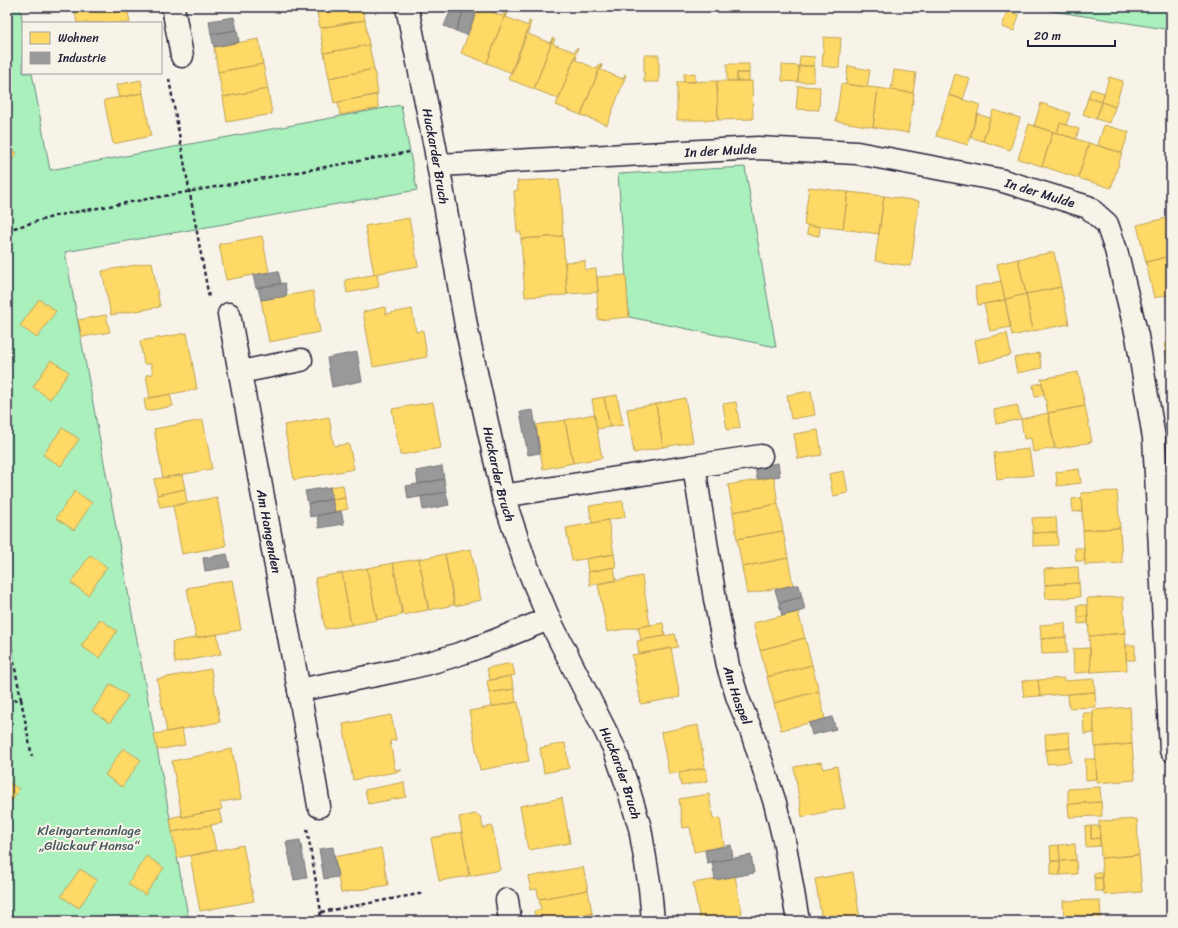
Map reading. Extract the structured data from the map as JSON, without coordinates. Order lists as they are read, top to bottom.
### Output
{
  "streets": {
    "street": [
      "In der Mulde",
      "Huckarder Bruch",
      "Am Hangenden",
      "Am Haspel"
    ]
  },
  "crossings": [
    ["In der Mulde", "Huckarder Bruch"]
  ],
  "parks": ["Kleingartenanlage „Glückauf Hansa“"],
  "legend": ["Wohnen", "Industrie"],
  "scale_bar": "20 m"
}
